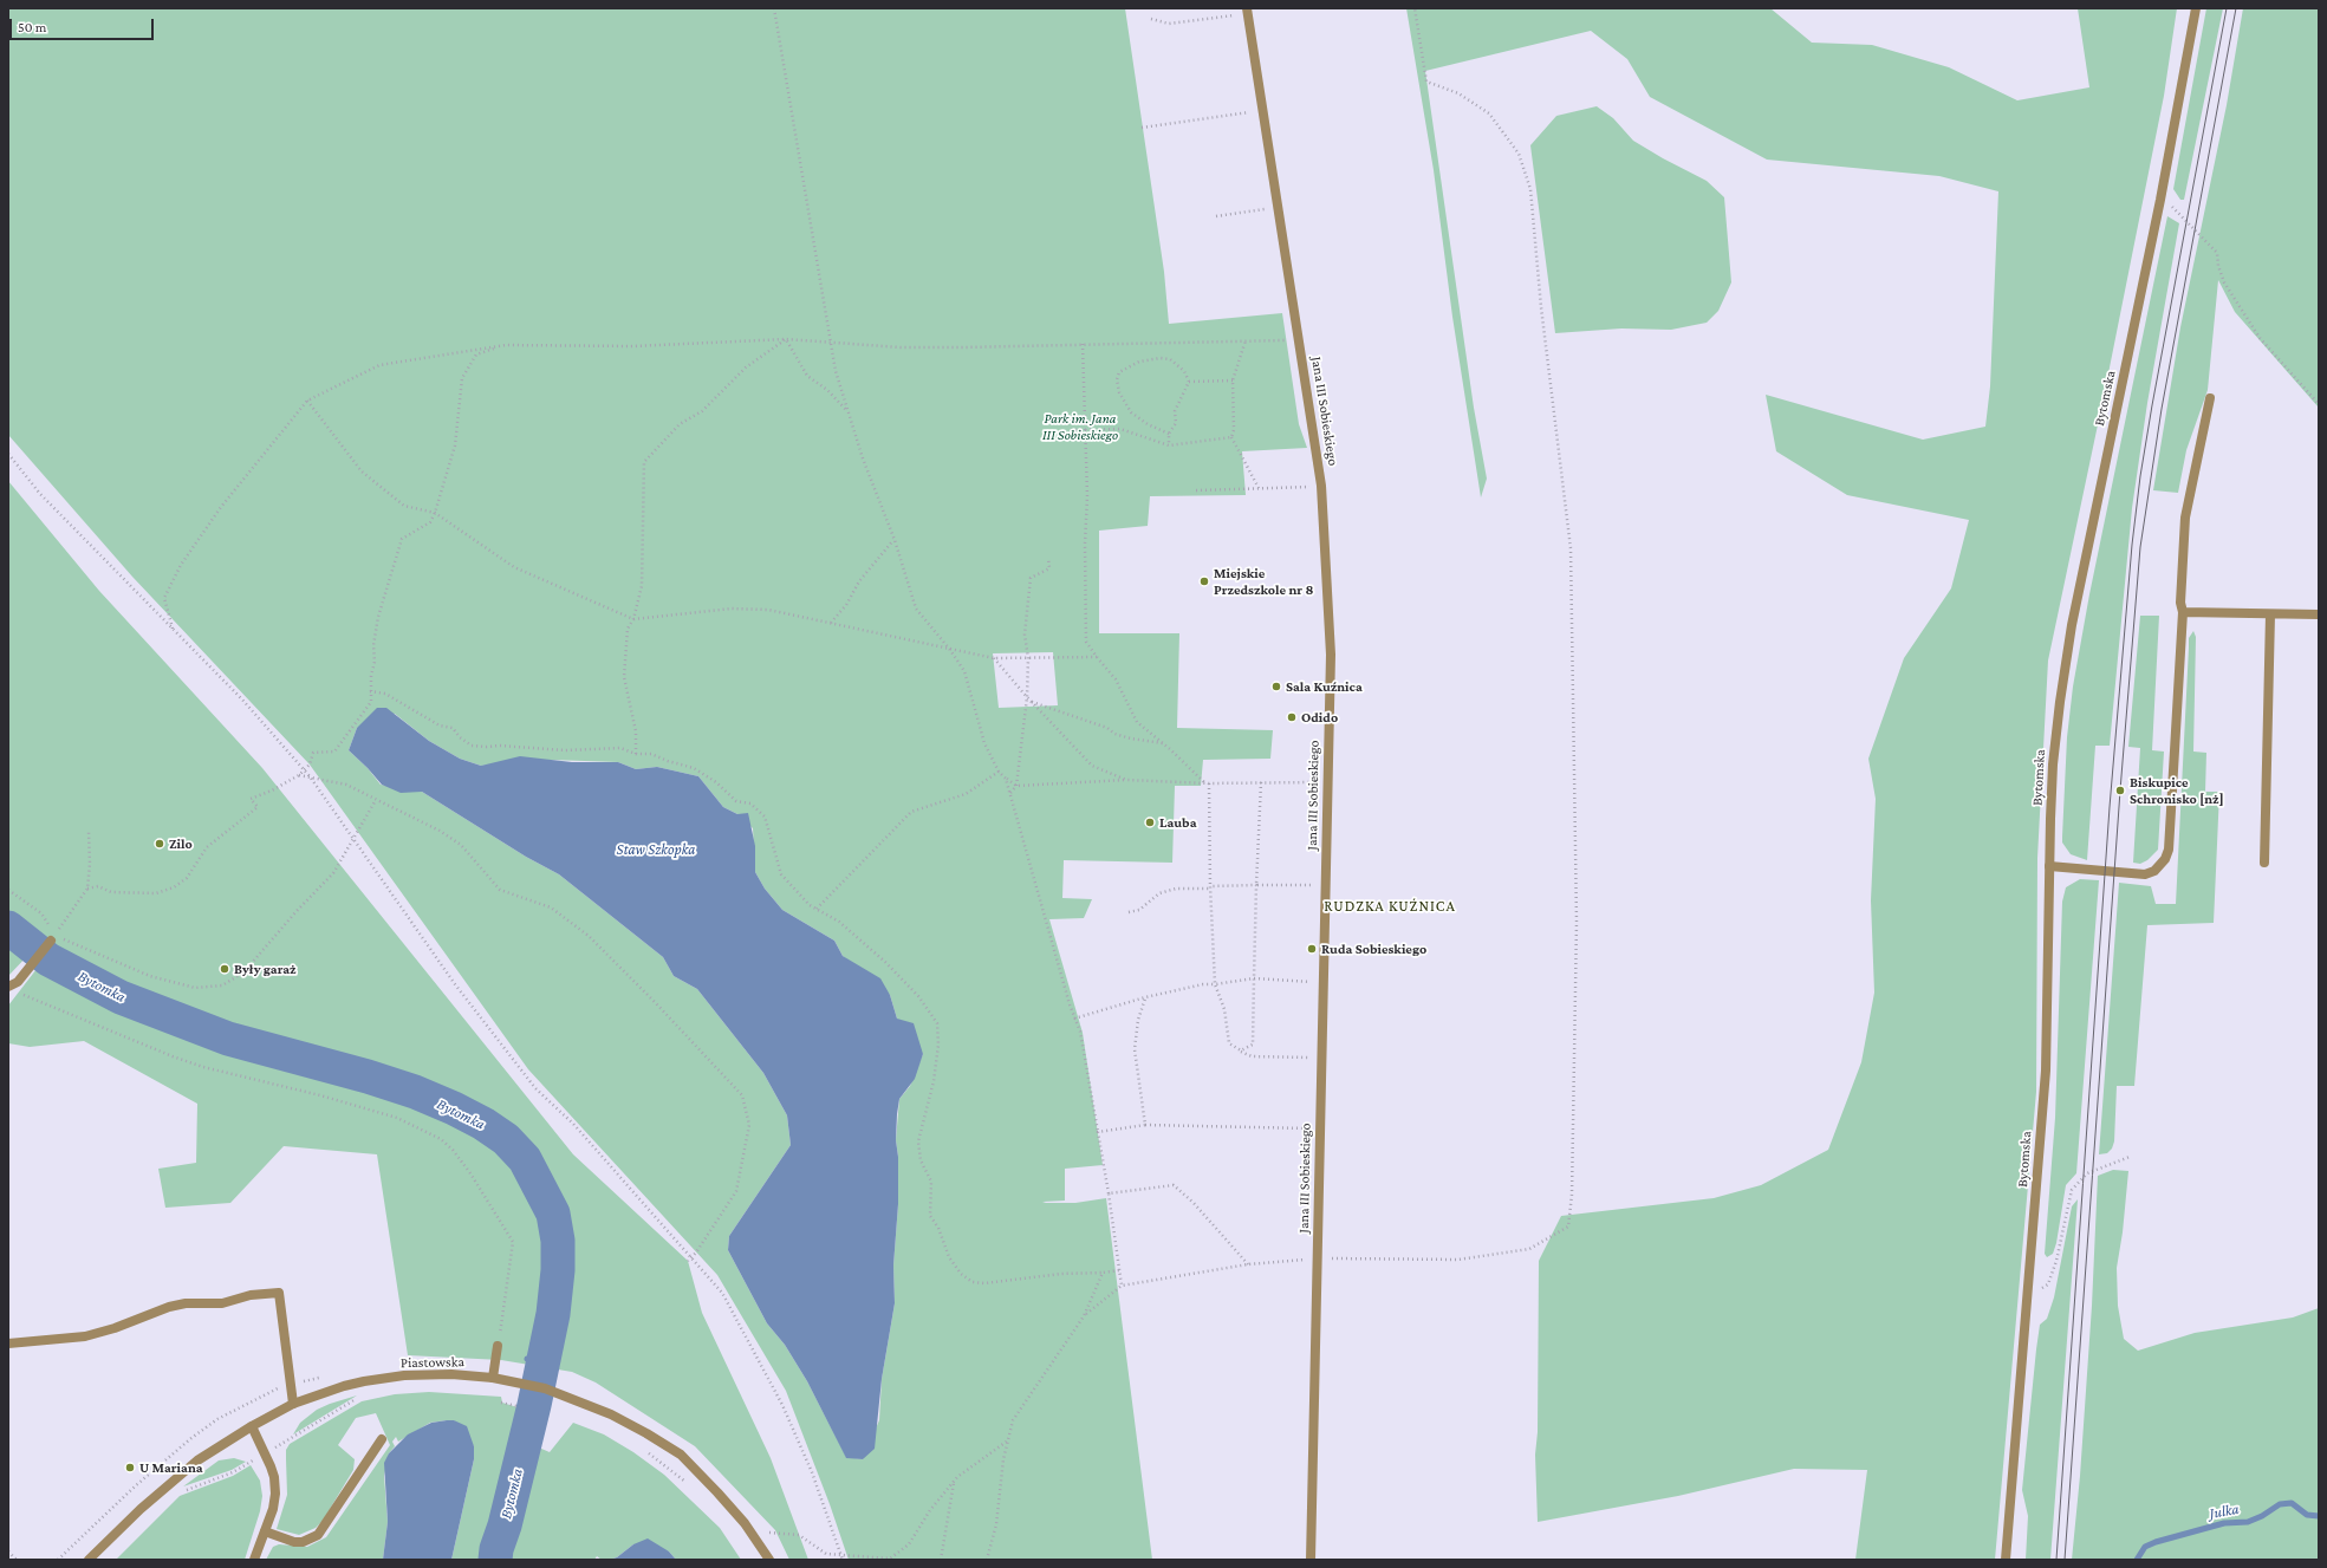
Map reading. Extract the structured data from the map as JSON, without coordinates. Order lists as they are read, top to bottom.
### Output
{
  "streets": {
    "street": ["Bytomska", "Jana III Sobieskiego", "Piastowska"]
  },
  "districts": ["RUDZKA KUŹNICA"],
  "water": ["Staw Szkopka", "Bytomka", "Julka"],
  "parks": ["Park im. Jana III Sobieskiego"],
  "places": [
    "Miejskie Przedszkole nr 8",
    "Sala Kuźnica",
    "Odido",
    "Biskupice Schronisko [nż]",
    "Lauba",
    "Zilo",
    "Ruda Sobieskiego",
    "Były garaż",
    "U Mariana"
  ],
  "scale_bar": "50 m"
}
